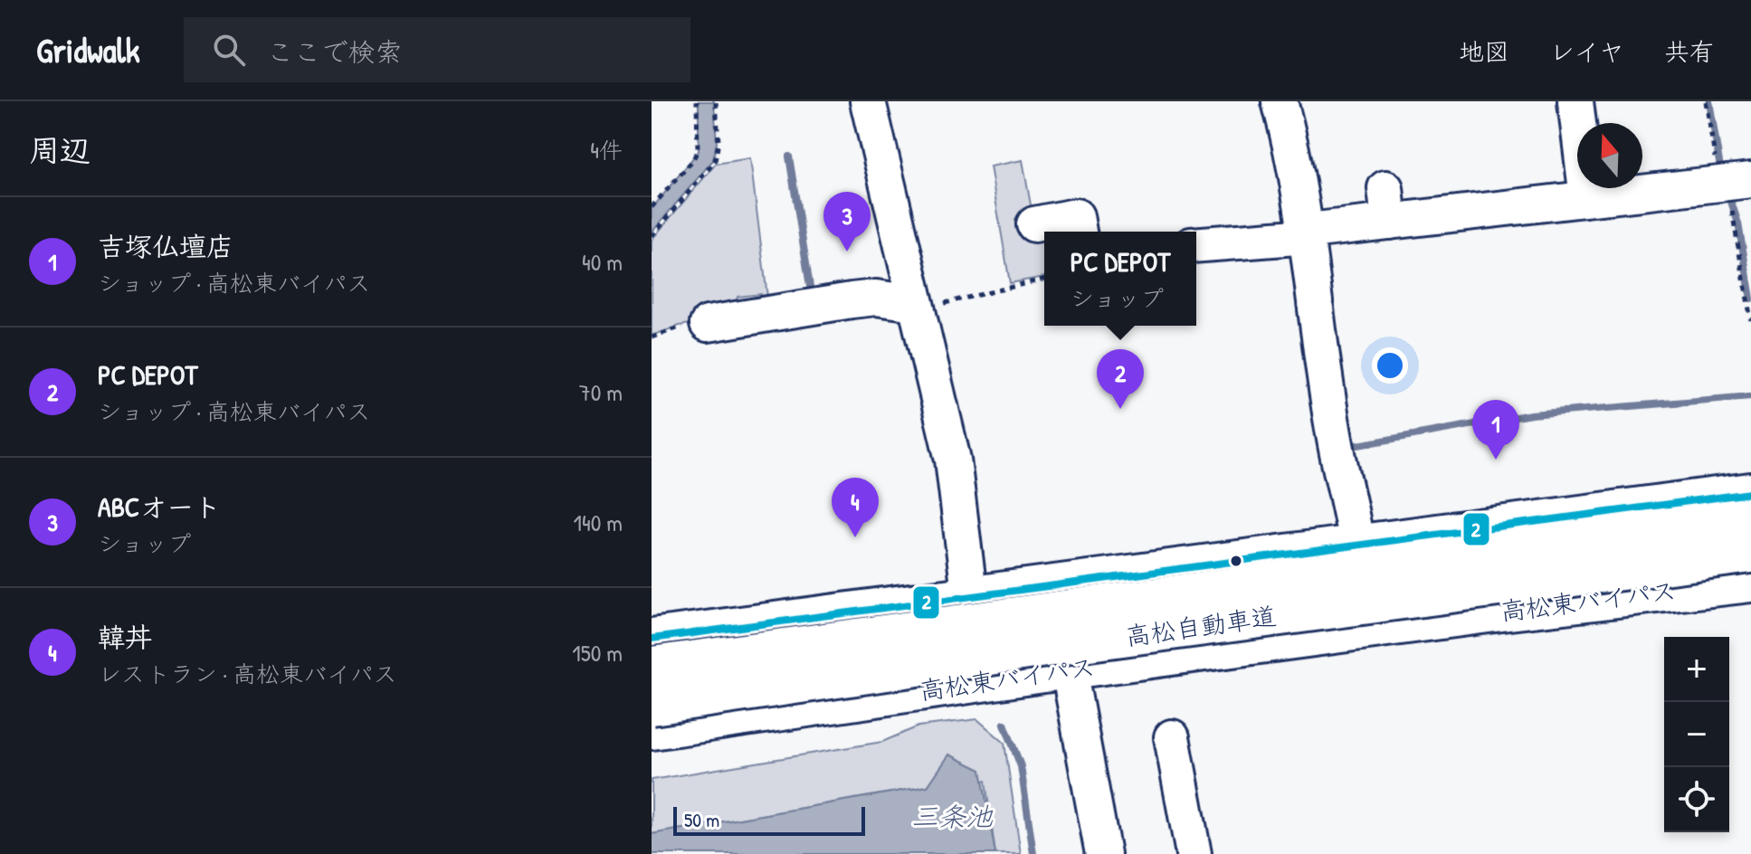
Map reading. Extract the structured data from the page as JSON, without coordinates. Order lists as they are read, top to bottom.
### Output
{
  "streets": {
    "highway": ["高松東バイパス", "高松自動車道"]
  },
  "water": ["三条池"],
  "lines": ["transit line 2"],
  "scale_bar": "50 m",
  "north": "top",
  "page": {
    "header": "Gridwalk",
    "search": "ここで検索",
    "nav": ["地図", "レイヤ", "共有"],
    "heading": ["周辺", "4件"],
    "pins": [
      "3",
      "2",
      "1",
      "4"
    ],
    "list": [
      {
        "mark": "1",
        "name": "吉塚仏壇店",
        "note": "ショップ · 高松東バイパス",
        "value": "40 m"
      },
      {
        "mark": "2",
        "name": "PC DEPOT",
        "note": "ショップ · 高松東バイパス",
        "value": "70 m"
      },
      {
        "mark": "3",
        "name": "ABCオート",
        "note": "ショップ",
        "value": "140 m"
      },
      {
        "mark": "4",
        "name": "韓丼",
        "note": "レストラン · 高松東バイパス",
        "value": "150 m"
      }
    ],
    "popup": ["PC DEPOT", "ショップ"],
    "map_buttons": ["+", "−"],
    "scale": "50 m"
  }
}
